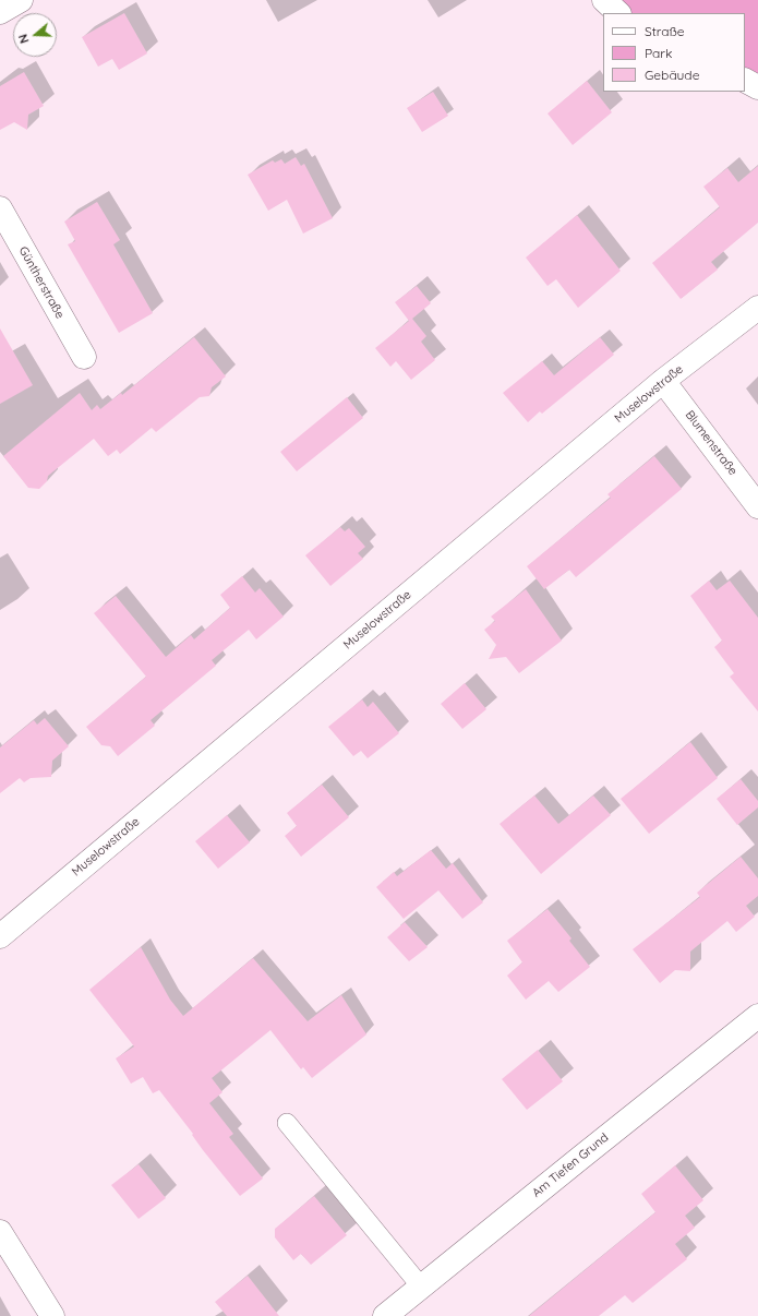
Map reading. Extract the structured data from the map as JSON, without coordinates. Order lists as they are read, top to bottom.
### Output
{
  "streets": {
    "street": [
      "Güntherstraße",
      "Muselowstraße",
      "Blumenstraße",
      "Am Tiefen Grund"
    ]
  },
  "crossings": [
    ["Muselowstraße", "Blumenstraße"]
  ],
  "legend": ["Straße", "Park", "Gebäude"],
  "north": "left"
}
